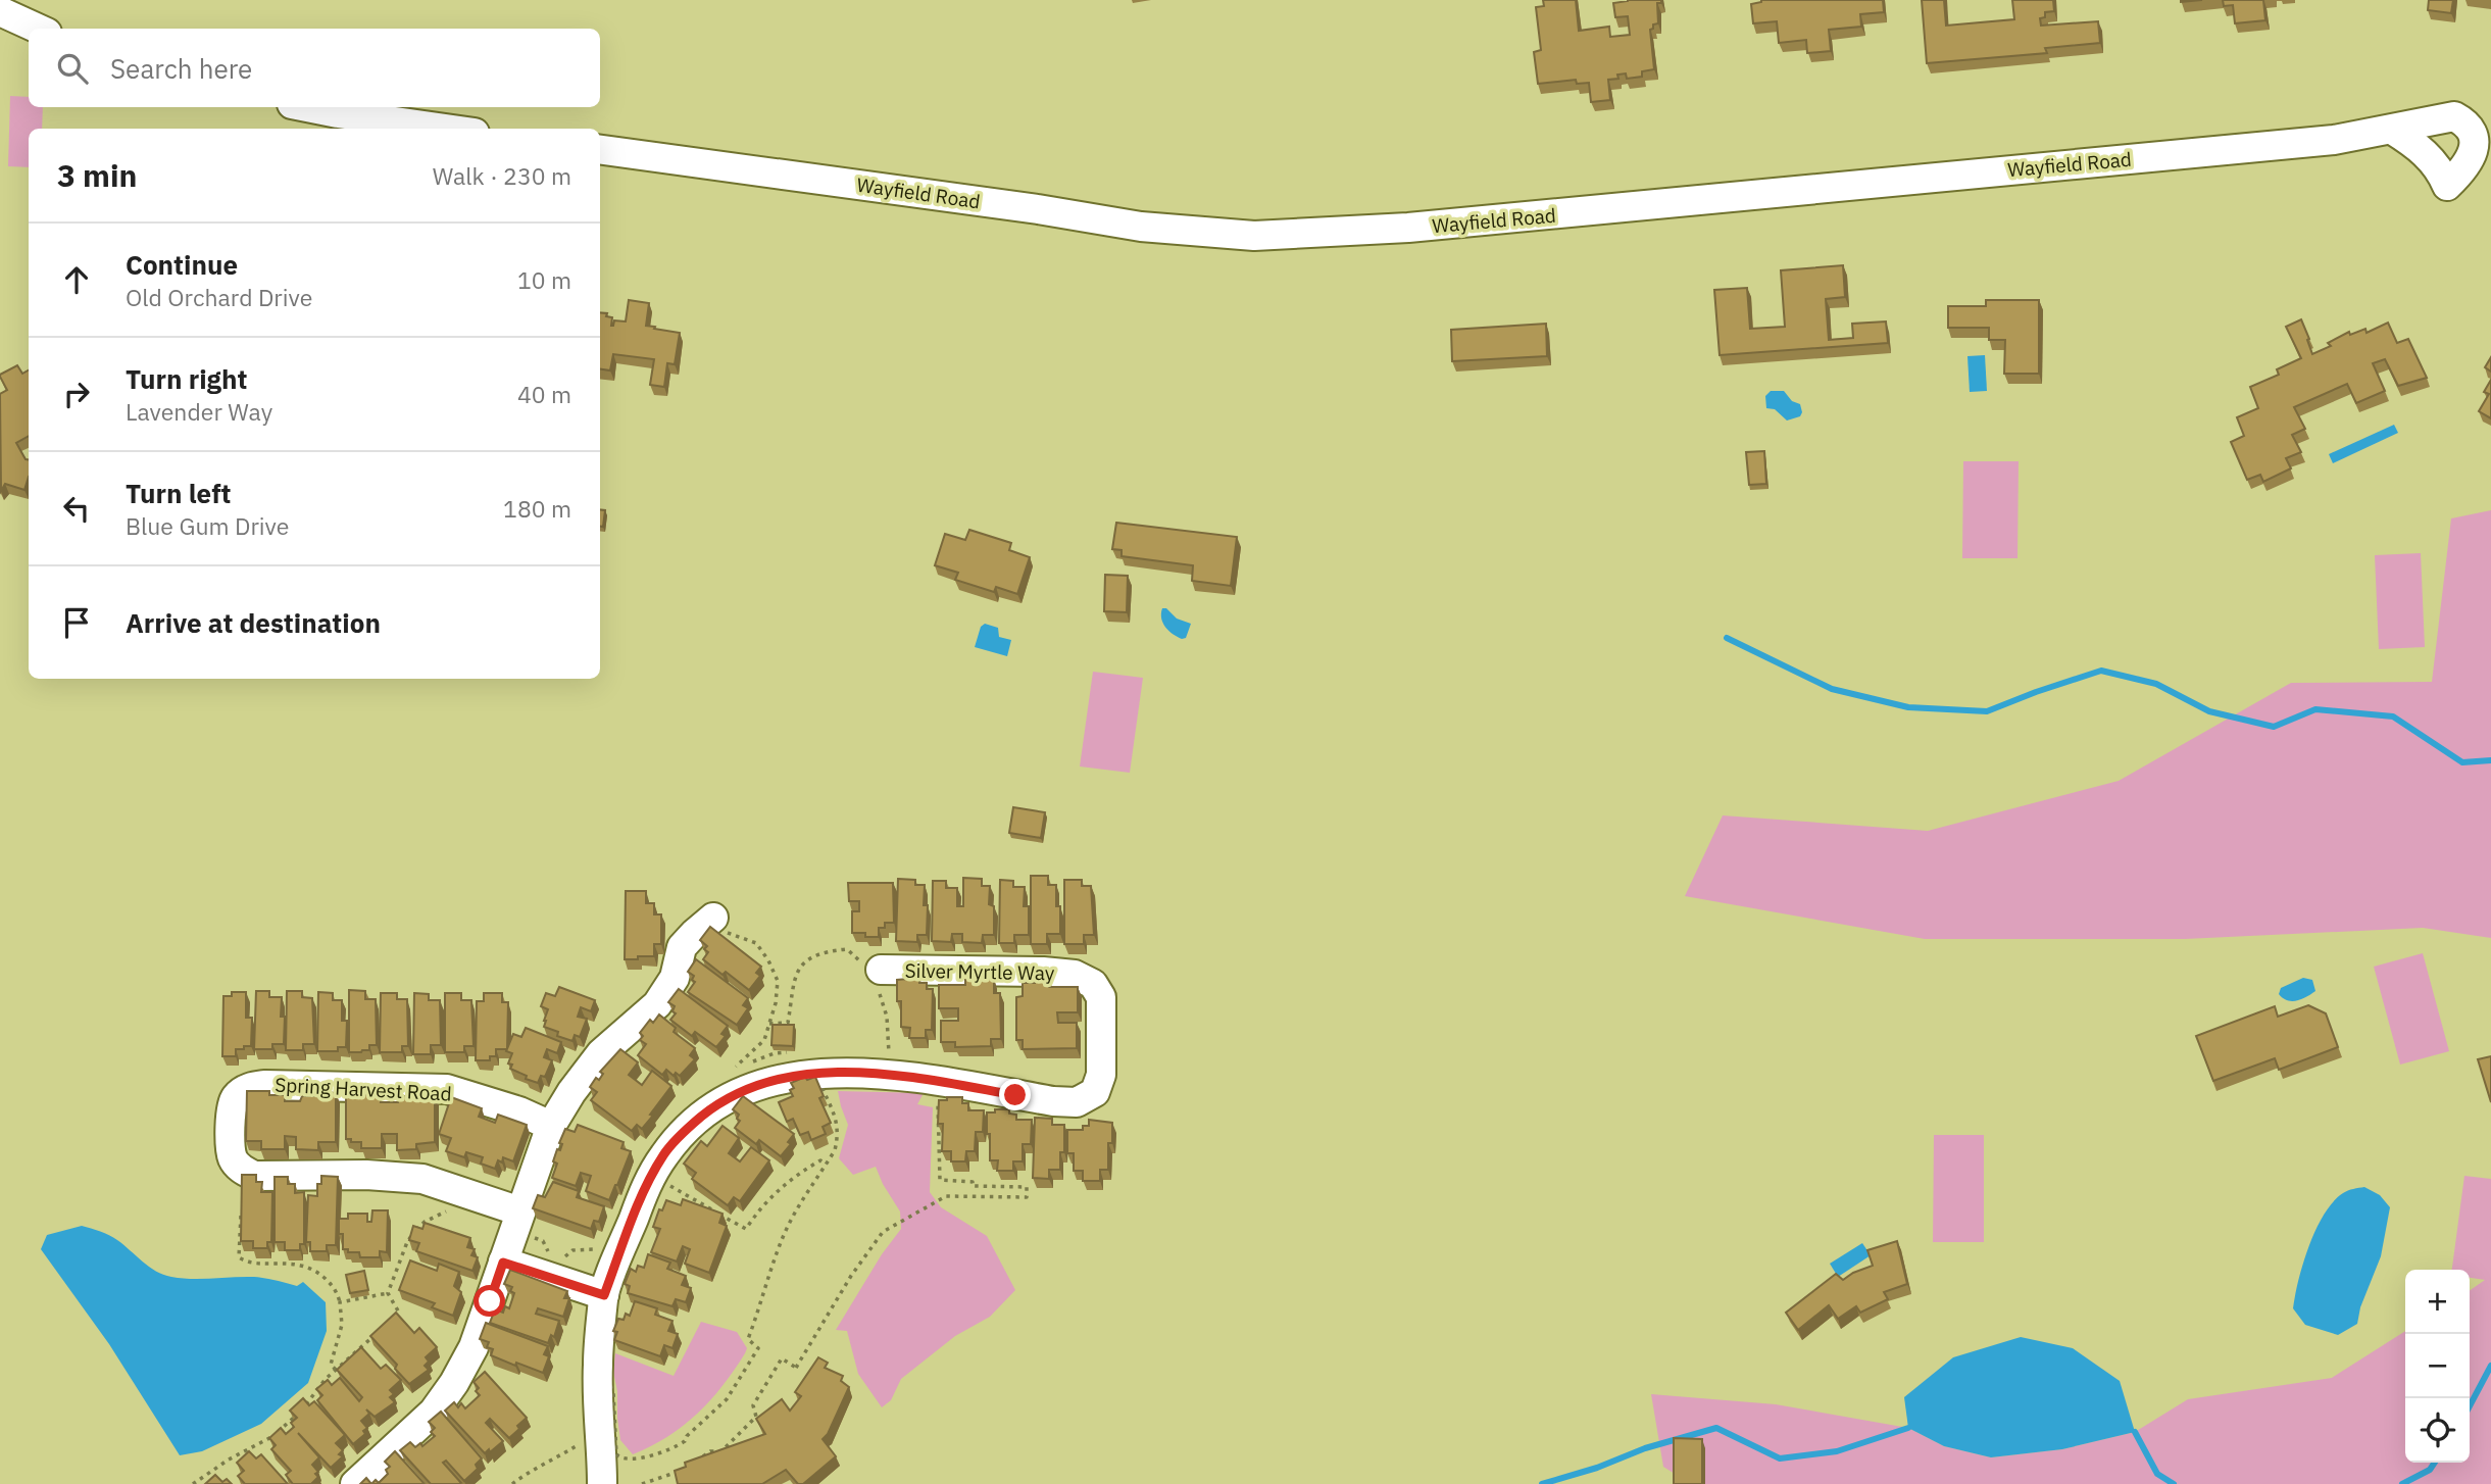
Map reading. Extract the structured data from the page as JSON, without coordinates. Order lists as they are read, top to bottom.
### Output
{
  "streets": {
    "street": ["Wayfield Road", "Silver Myrtle Way", "Spring Harvest Road"]
  },
  "page": {
    "search": "Search here",
    "heading": ["3 min", "Walk · 230 m"],
    "list": [
      ["Continue", "Old Orchard Drive", "10 m"],
      ["Turn right", "Lavender Way", "40 m"],
      ["Turn left", "Blue Gum Drive", "180 m"],
      "Arrive at destination"
    ],
    "map_buttons": ["+", "−"]
  }
}
